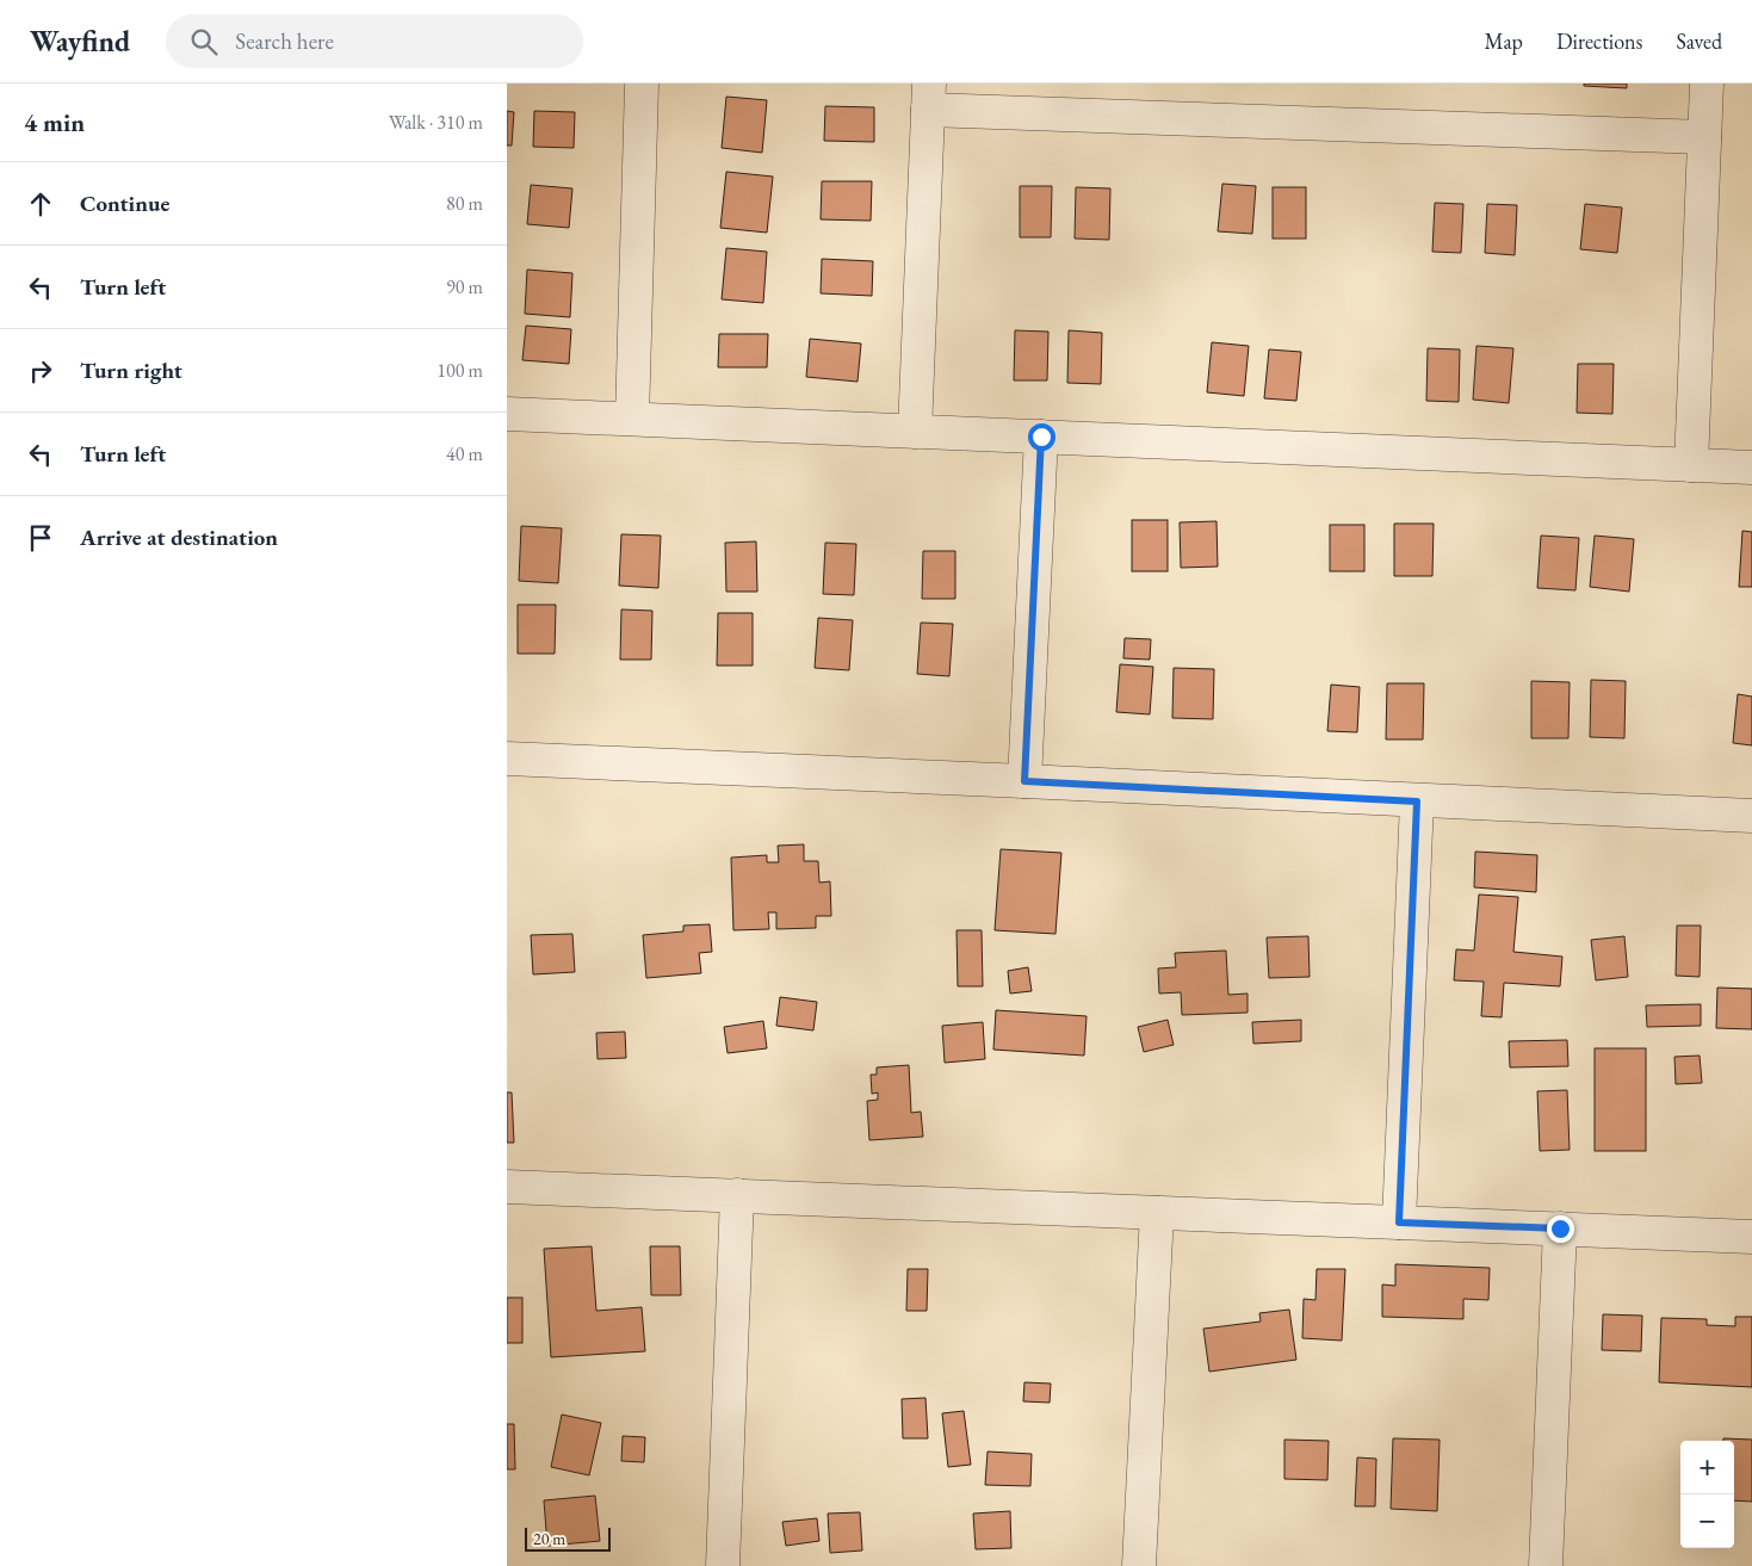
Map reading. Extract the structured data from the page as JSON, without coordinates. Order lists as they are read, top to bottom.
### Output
{
  "scale_bar": "20 m",
  "page": {
    "header": "Wayfind",
    "search": "Search here",
    "nav": ["Map", "Directions", "Saved"],
    "heading": ["4 min", "Walk · 310 m"],
    "list": [
      ["Continue", "80 m"],
      ["Turn left", "90 m"],
      ["Turn right", "100 m"],
      ["Turn left", "40 m"],
      "Arrive at destination"
    ],
    "map_buttons": ["+", "−"],
    "scale": "20 m"
  }
}
